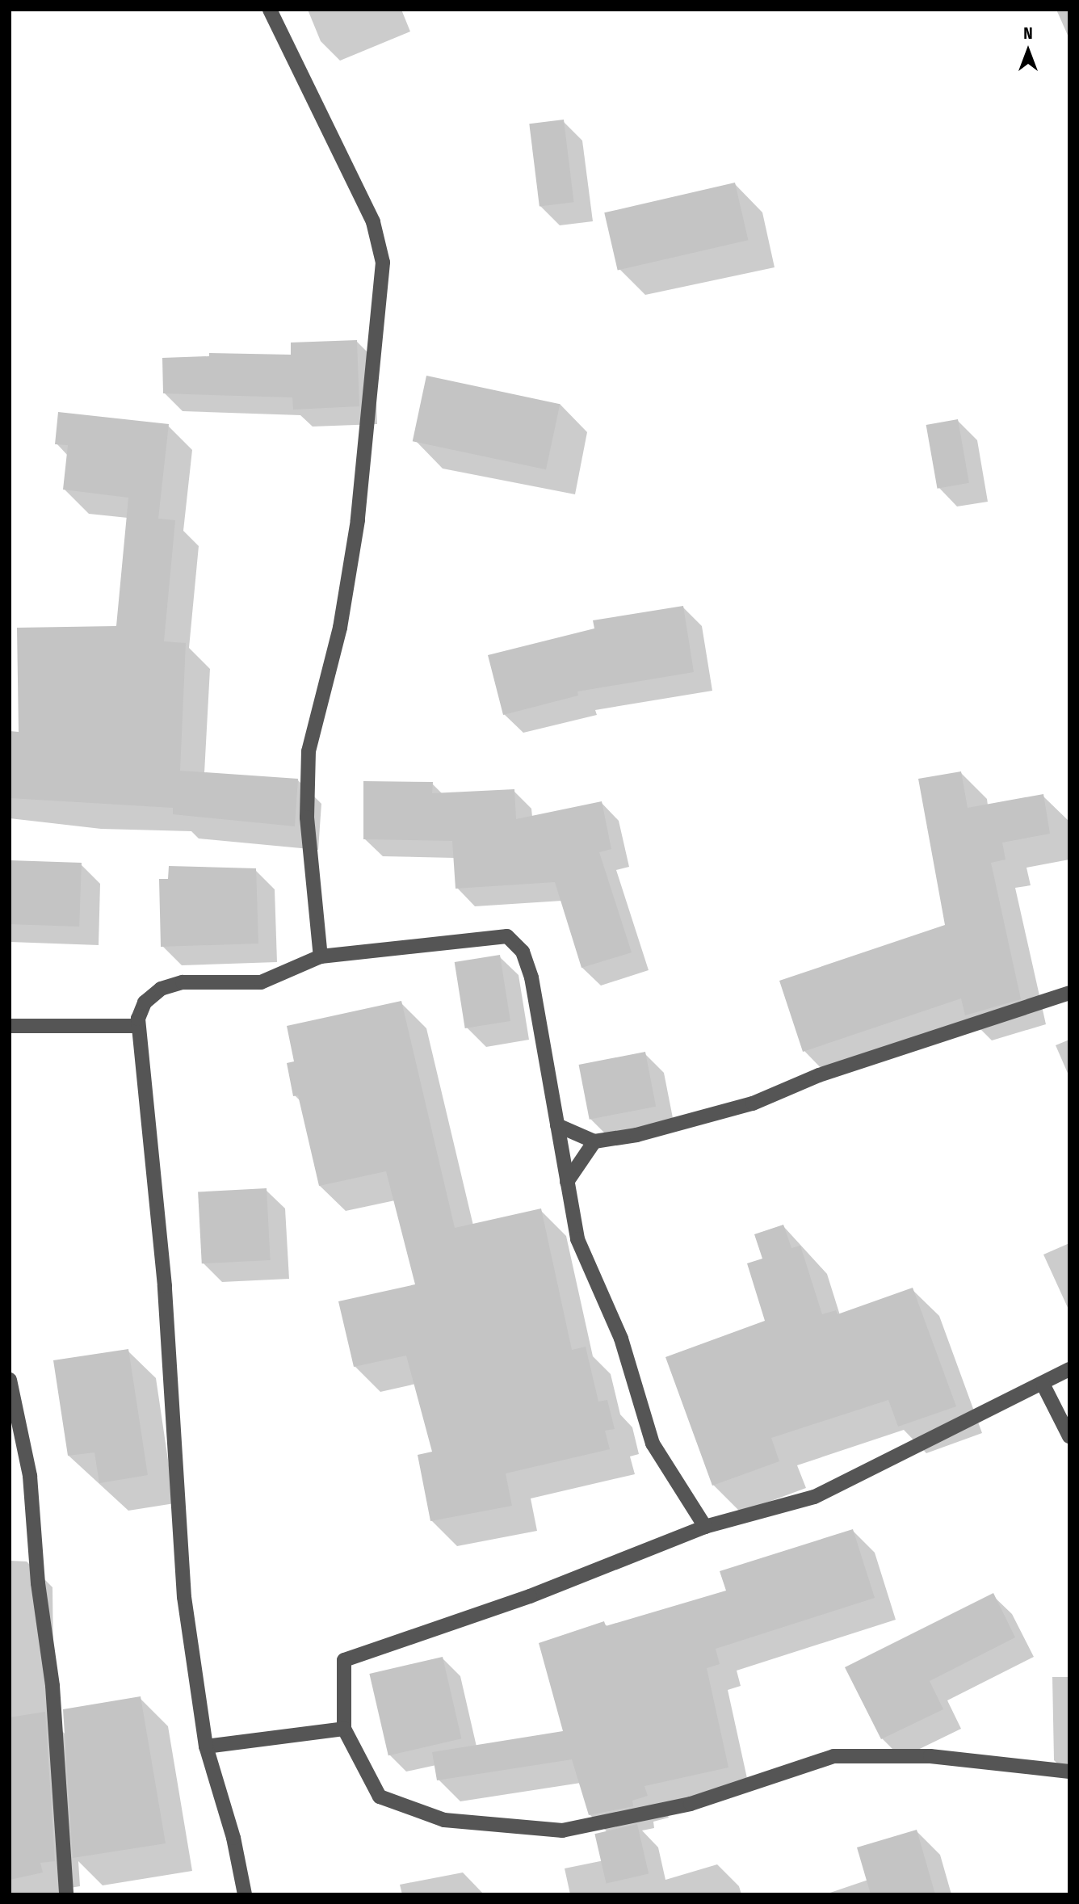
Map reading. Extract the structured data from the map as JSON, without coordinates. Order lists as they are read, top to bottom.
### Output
{
  "north": "top"
}
